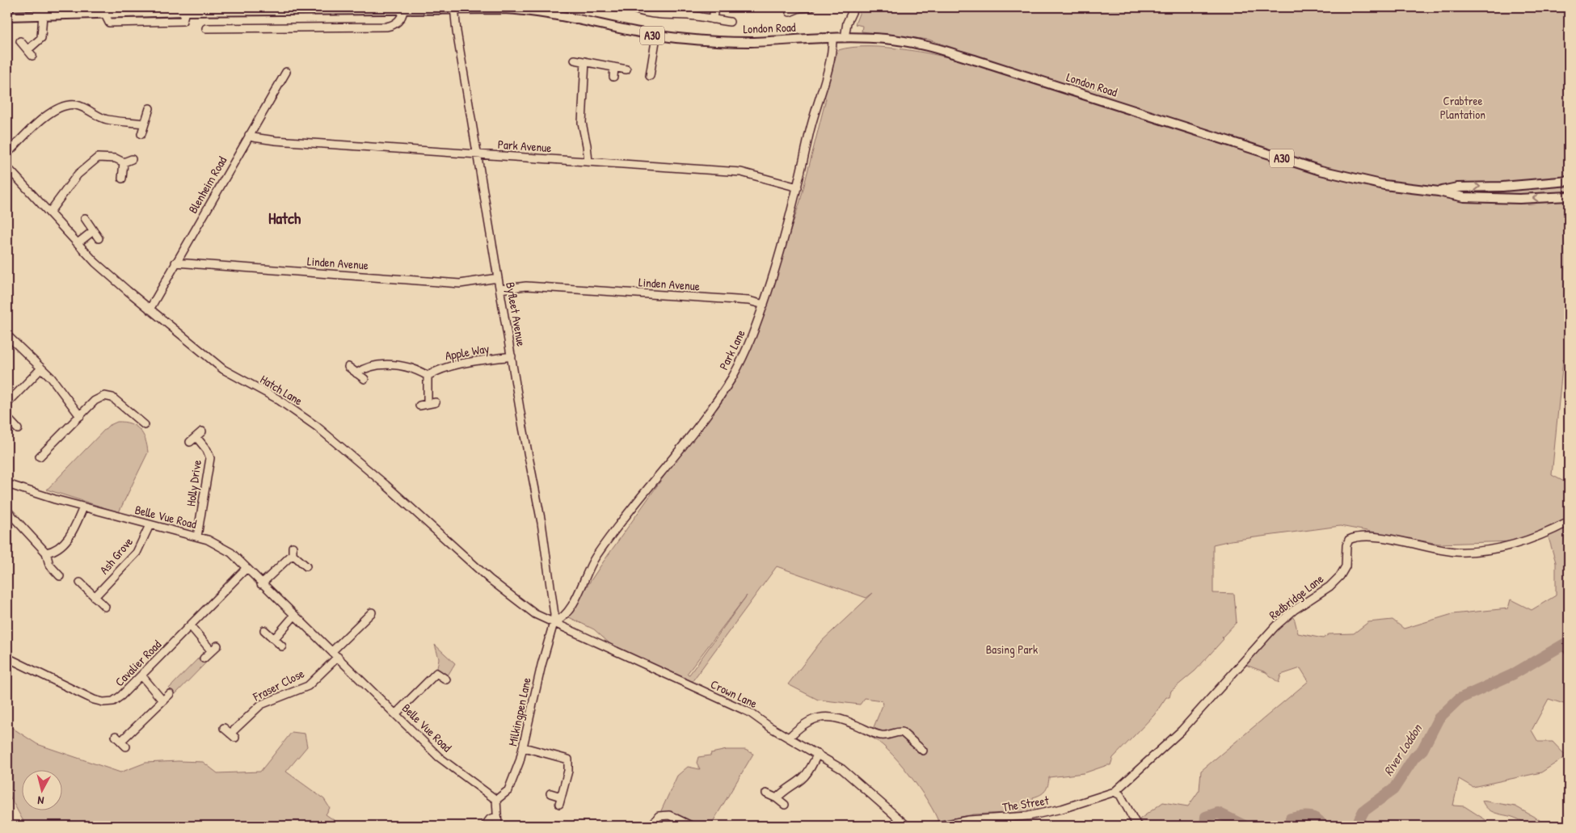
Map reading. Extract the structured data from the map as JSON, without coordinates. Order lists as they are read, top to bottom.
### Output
{
  "streets": {
    "main road": ["London Road", "A30"],
    "street": [
      "Park Avenue",
      "Blenheim Road",
      "Linden Avenue",
      "Byfleet Avenue",
      "Park Lane",
      "Apple Way",
      "Hatch Lane",
      "Holly Drive",
      "Belle Vue Road",
      "Ash Grove",
      "Redbridge Lane",
      "Cavalier Road",
      "Fraser Close",
      "Crown Lane",
      "Milkingpen Lane",
      "The Street"
    ]
  },
  "crossings": [
    ["London Road", "A30"],
    ["London Road", "Byfleet Avenue"],
    ["London Road", "Park Lane"],
    ["Park Avenue", "Blenheim Road"],
    ["Park Avenue", "Byfleet Avenue"],
    ["Park Avenue", "Park Lane"],
    ["Blenheim Road", "Linden Avenue"],
    ["Blenheim Road", "Hatch Lane"],
    ["Linden Avenue", "Byfleet Avenue"],
    ["Linden Avenue", "Park Lane"],
    ["Byfleet Avenue", "Park Lane"],
    ["Byfleet Avenue", "Apple Way"],
    ["Byfleet Avenue", "Hatch Lane"],
    ["Byfleet Avenue", "Crown Lane"],
    ["Byfleet Avenue", "Milkingpen Lane"],
    ["Park Lane", "Hatch Lane"],
    ["Park Lane", "Crown Lane"],
    ["Park Lane", "Milkingpen Lane"],
    ["Hatch Lane", "Crown Lane"],
    ["Hatch Lane", "Milkingpen Lane"],
    ["Holly Drive", "Belle Vue Road"],
    ["Belle Vue Road", "Ash Grove"],
    ["Belle Vue Road", "Cavalier Road"],
    ["Belle Vue Road", "Fraser Close"],
    ["Belle Vue Road", "Milkingpen Lane"],
    ["Redbridge Lane", "The Street"],
    ["Crown Lane", "Milkingpen Lane"]
  ],
  "districts": ["Hatch"],
  "water": ["River Loddon"],
  "parks": ["Crabtree Plantation", "Basing Park"],
  "north": "bottom"
}
